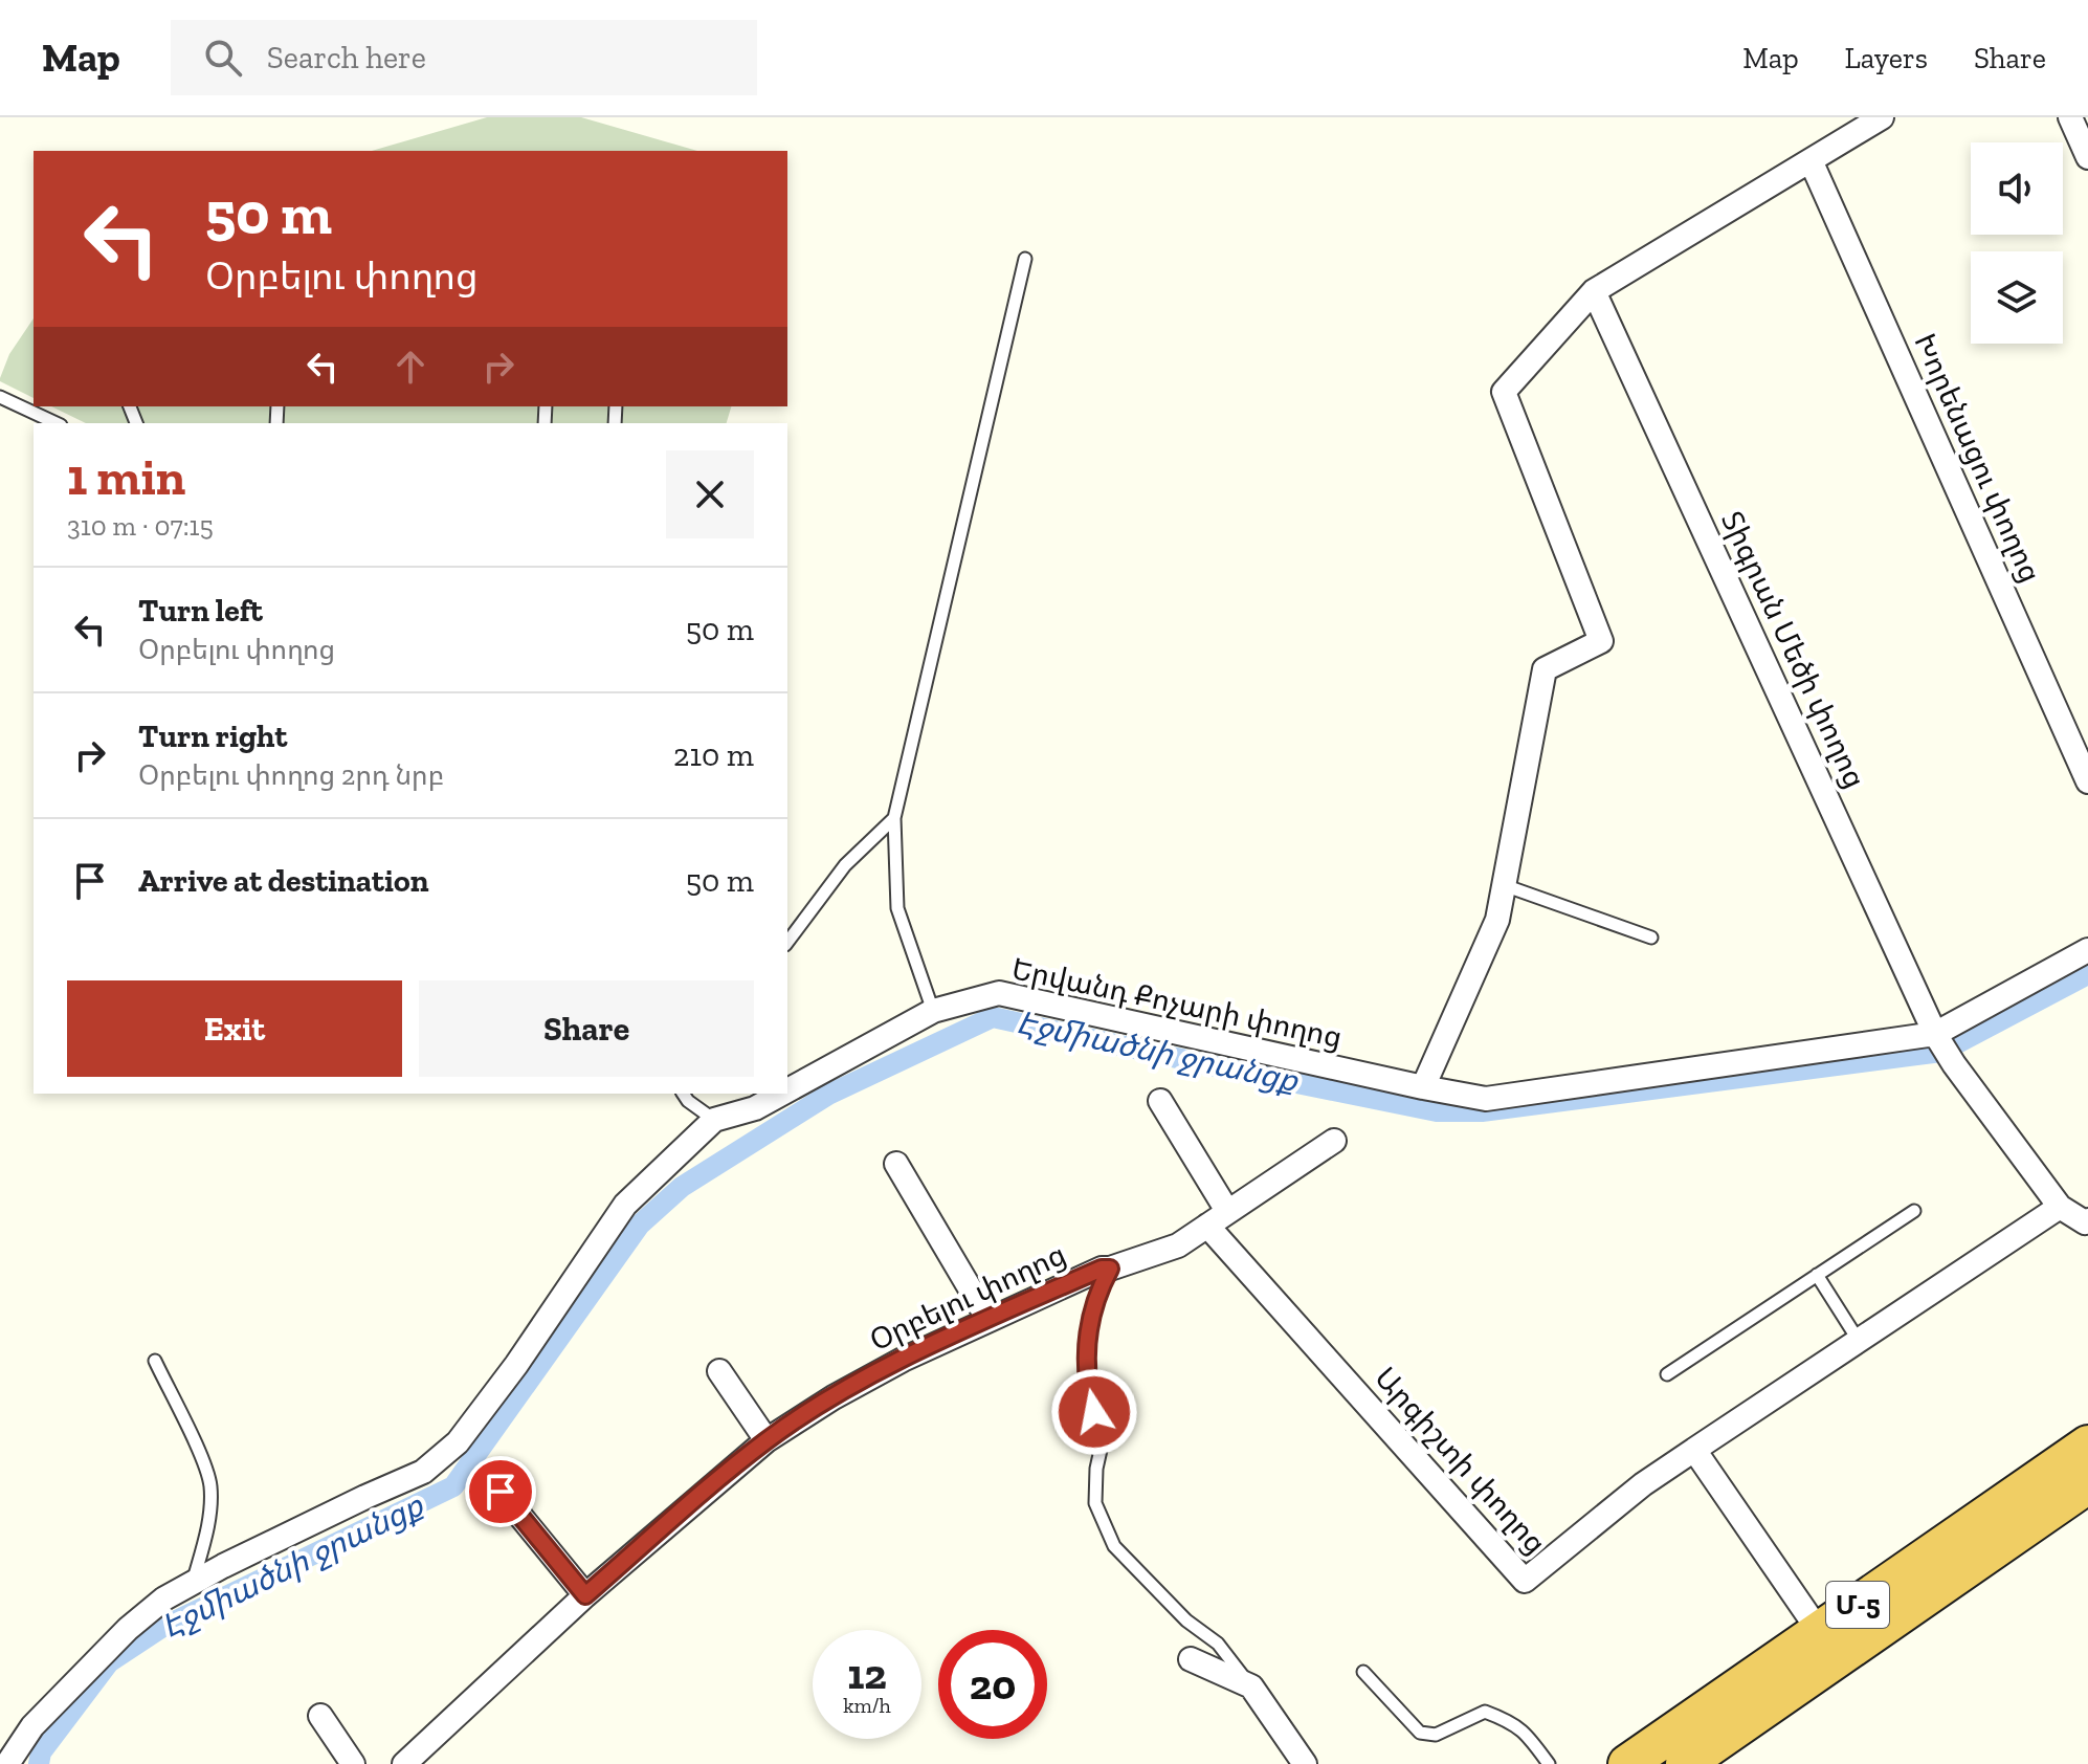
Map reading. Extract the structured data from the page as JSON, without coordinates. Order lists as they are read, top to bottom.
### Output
{
  "streets": {
    "highway": ["Մ-5"],
    "street": [
      "Խորենացու փողոց",
      "Տիգրան Մեծի փողոց",
      "Երվանդ Քոչարի փողոց",
      "Օրբելու փողոց",
      "Արգիշտի փողոց"
    ]
  },
  "crossings": [
    ["Տիգրան Մեծի փողոց", "Երվանդ Քոչարի փողոց"],
    ["Օրբելու փողոց", "Արգիշտի փողոց"]
  ],
  "water": ["Էջմիածնի ջրանցք"],
  "page": {
    "header": "Map",
    "search": "Search here",
    "nav": ["Map", "Layers", "Share"],
    "turn": ["50 m", "Օրբելու փողոց"],
    "heading": ["1 min", "310 m · 07:15"],
    "list": [
      {
        "name": "Turn left",
        "note": "Օրբելու փողոց",
        "value": "50 m"
      },
      {
        "name": "Turn right",
        "note": "Օրբելու փողոց 2րդ նրբ",
        "value": "210 m"
      },
      {
        "name": "Arrive at destination",
        "value": "50 m"
      }
    ],
    "buttons": ["Exit", "Share"],
    "speed": "12 km/h",
    "limit": "20"
  }
}
